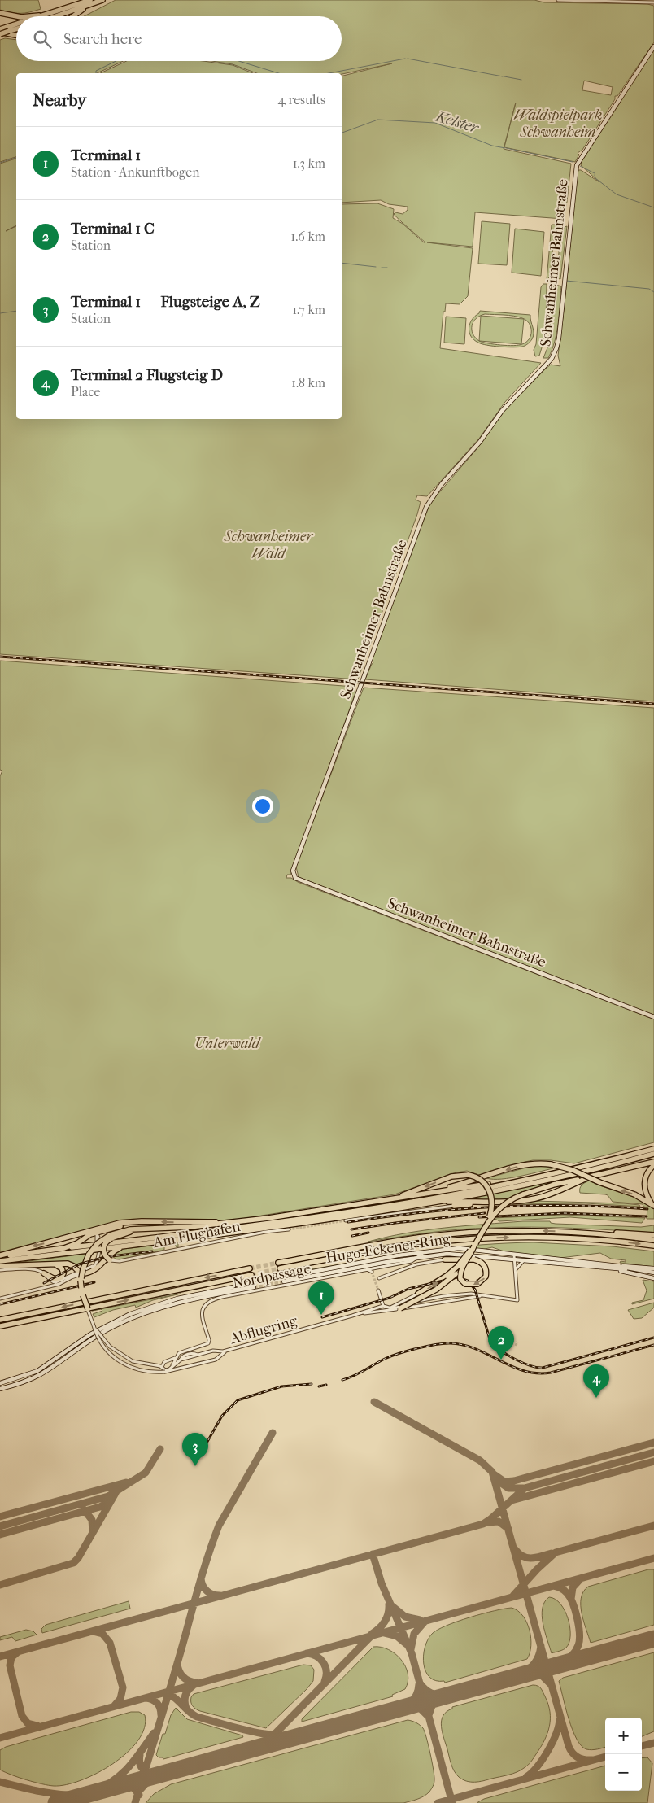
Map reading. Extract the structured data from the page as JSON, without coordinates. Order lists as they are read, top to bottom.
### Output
{
  "streets": {
    "street": [
      "Schwanheimer Bahnstraße",
      "Am Flughafen",
      "Hugo-Eckener-Ring",
      "Nordpassage",
      "Abflugring"
    ]
  },
  "crossings": [
    ["Hugo-Eckener-Ring", "Nordpassage"]
  ],
  "water": ["Kelster"],
  "parks": ["Waldspielpark Schwanheim", "Schwanheimer Wald", "Unterwald"],
  "page": {
    "search": "Search here",
    "heading": ["Nearby", "4 results"],
    "list": [
      {
        "mark": "1",
        "name": "Terminal 1",
        "note": "Station · Ankunftbogen",
        "value": "1.3 km"
      },
      {
        "mark": "2",
        "name": "Terminal 1 C",
        "note": "Station",
        "value": "1.6 km"
      },
      {
        "mark": "3",
        "name": "Terminal 1 — Flugsteige A, Z",
        "note": "Station",
        "value": "1.7 km"
      },
      {
        "mark": "4",
        "name": "Terminal 2 Flugsteig D",
        "note": "Place",
        "value": "1.8 km"
      }
    ],
    "pins": [
      "1",
      "2",
      "4",
      "3"
    ],
    "map_buttons": ["+", "−"]
  }
}
